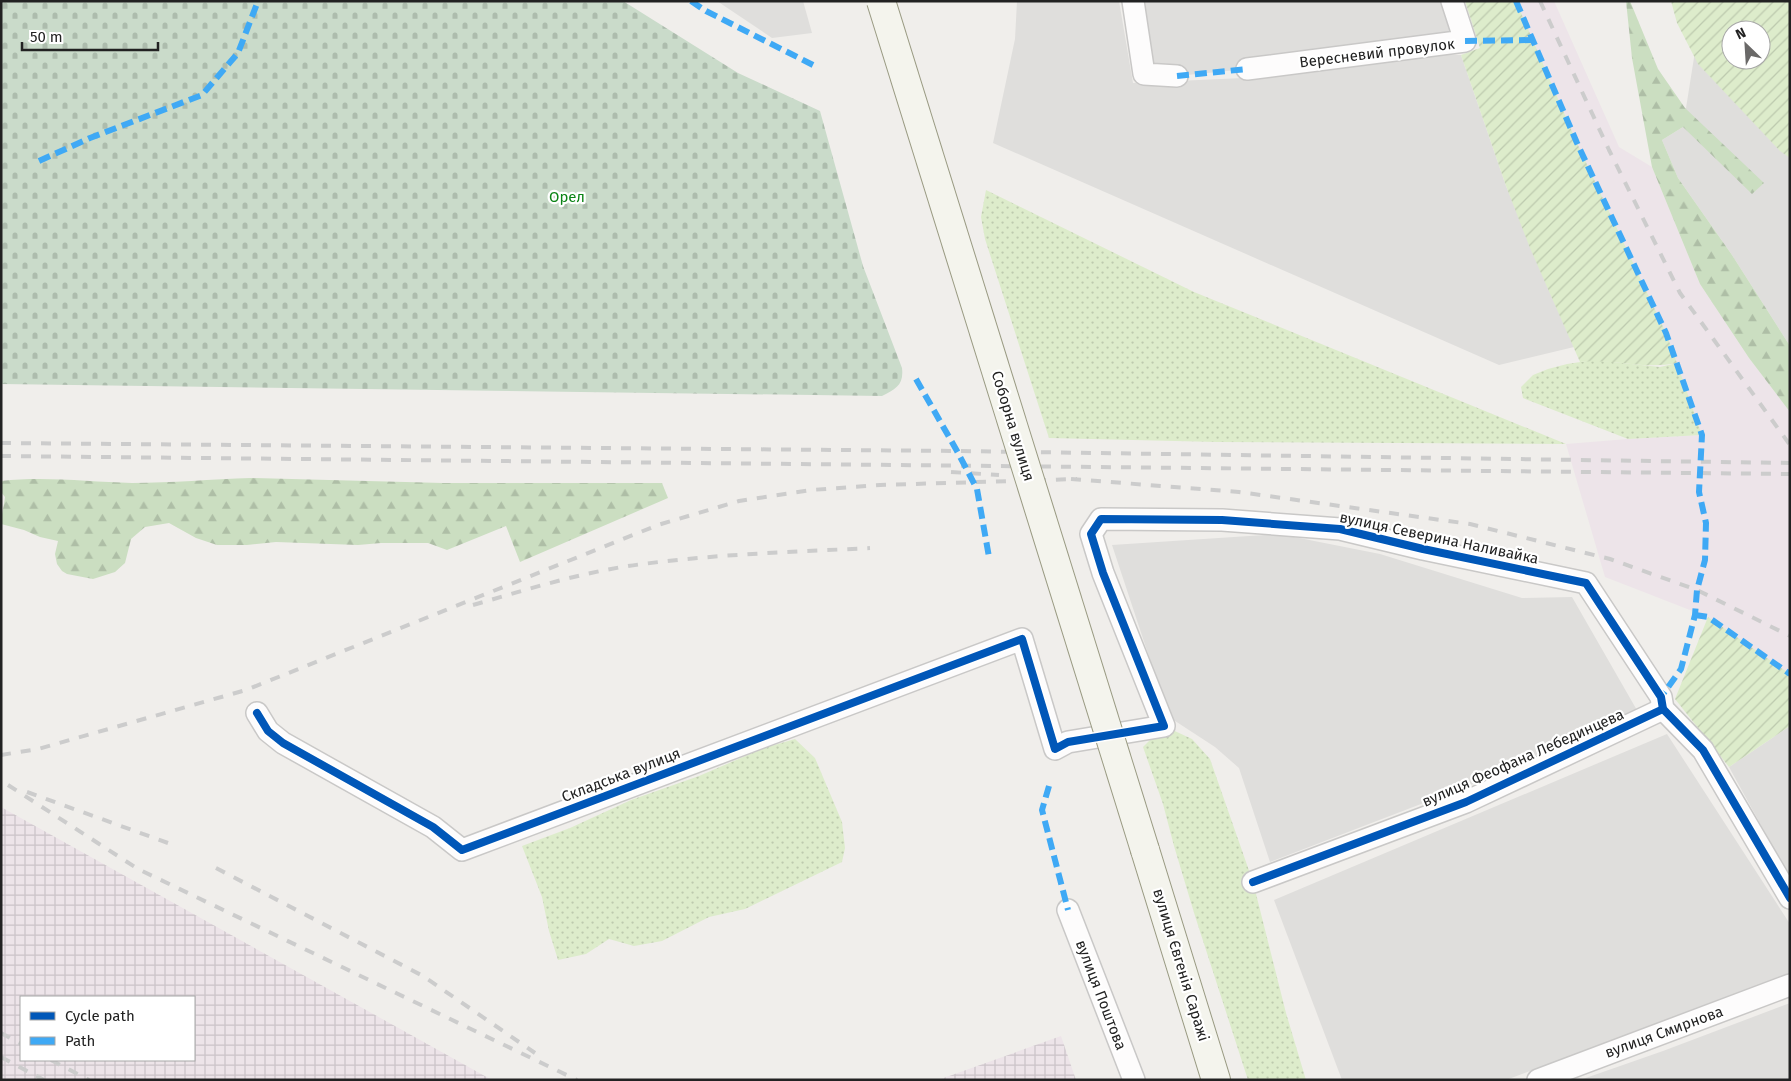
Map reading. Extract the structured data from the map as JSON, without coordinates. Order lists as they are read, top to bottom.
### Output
{
  "streets": {
    "main road": ["Соборна вулиця", "вулиця Євгенія Саражі"],
    "street": [
      "Вересневий провулок",
      "вулиця Северина Наливайка",
      "вулиця Феофана Лебединцева",
      "Складська вулиця",
      "вулиця Поштова",
      "вулиця Смирнова"
    ]
  },
  "crossings": [
    ["Соборна вулиця", "вулиця Євгенія Саражі"],
    ["вулиця Северина Наливайка", "вулиця Феофана Лебединцева"],
    ["вулиця Северина Наливайка", "Складська вулиця"]
  ],
  "parks": ["Орел"],
  "legend": ["Cycle path", "Path"],
  "scale_bar": "50 m",
  "north": "top left"
}
